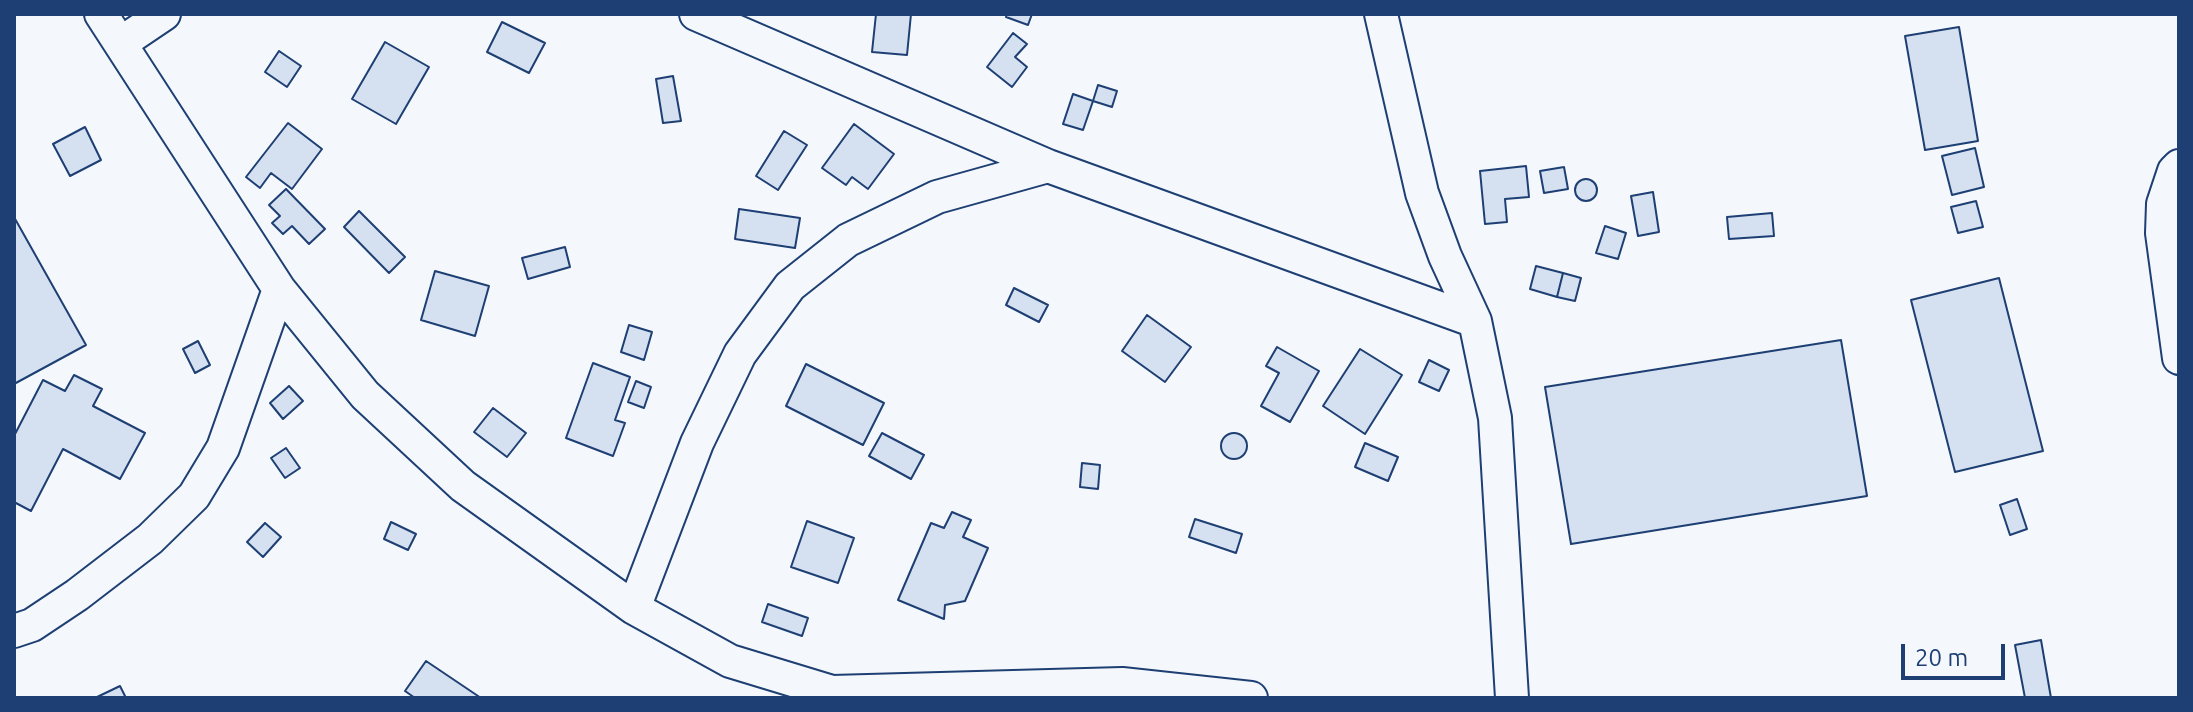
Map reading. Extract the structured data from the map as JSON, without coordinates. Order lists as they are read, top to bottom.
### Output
{
  "scale_bar": "20 m"
}
